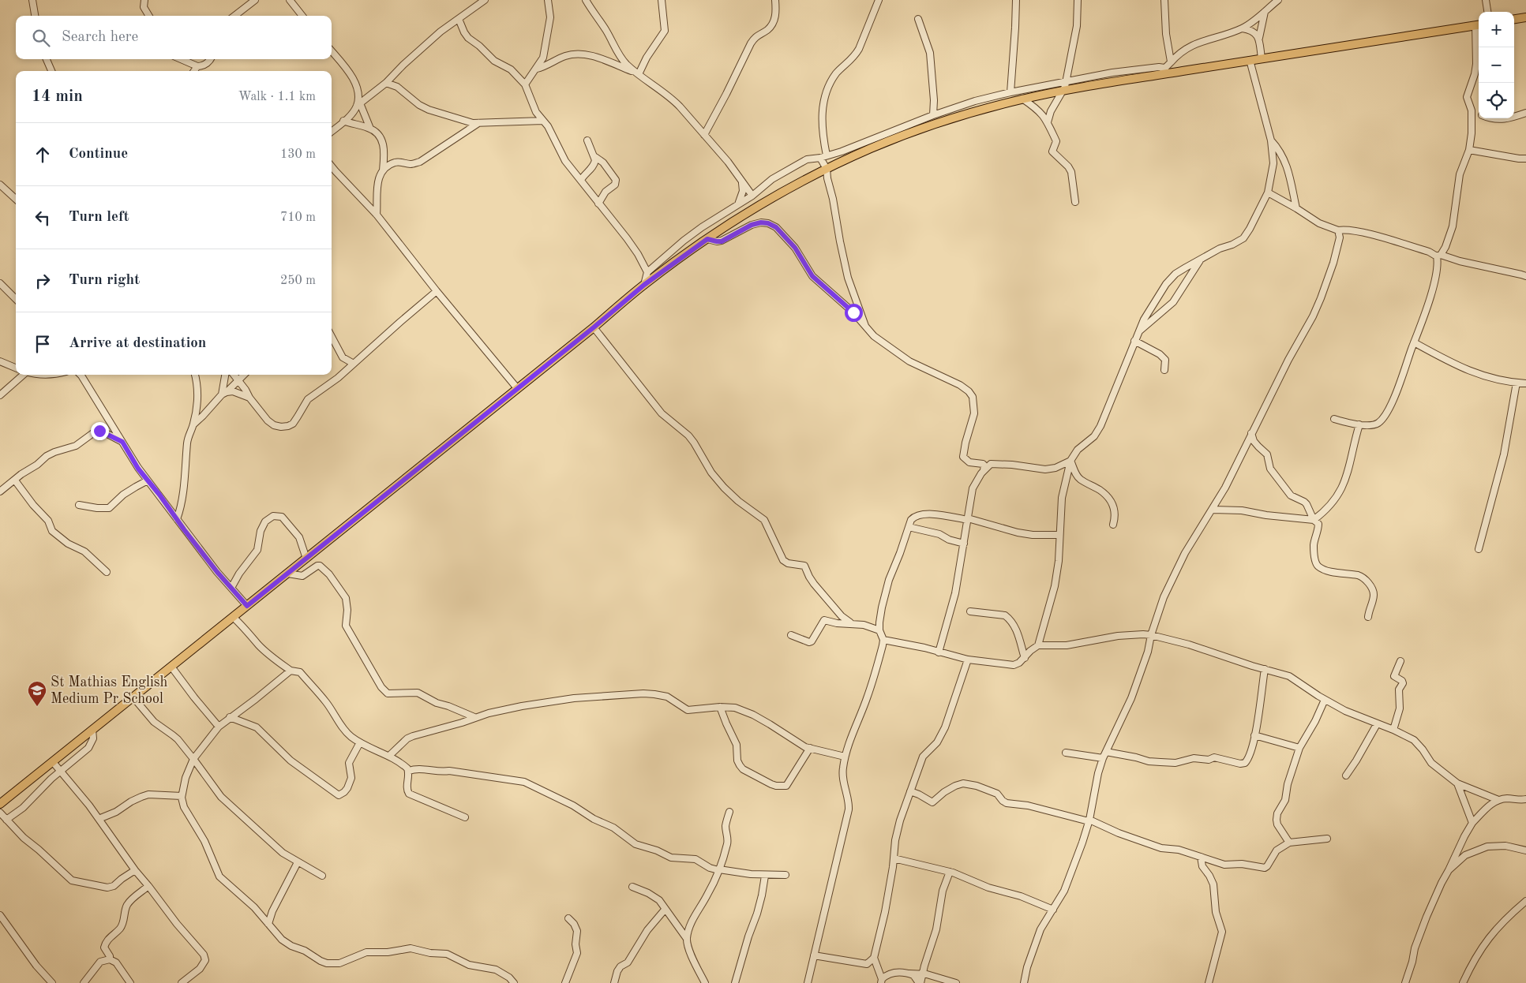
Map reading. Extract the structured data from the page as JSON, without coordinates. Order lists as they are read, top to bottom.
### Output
{
  "places": {
    "school or university": ["St Mathias English Medium Pr School"]
  },
  "page": {
    "map_buttons": ["+", "−"],
    "search": "Search here",
    "heading": ["14 min", "Walk · 1.1 km"],
    "list": [
      ["Continue", "130 m"],
      ["Turn left", "710 m"],
      ["Turn right", "250 m"],
      "Arrive at destination"
    ]
  }
}
